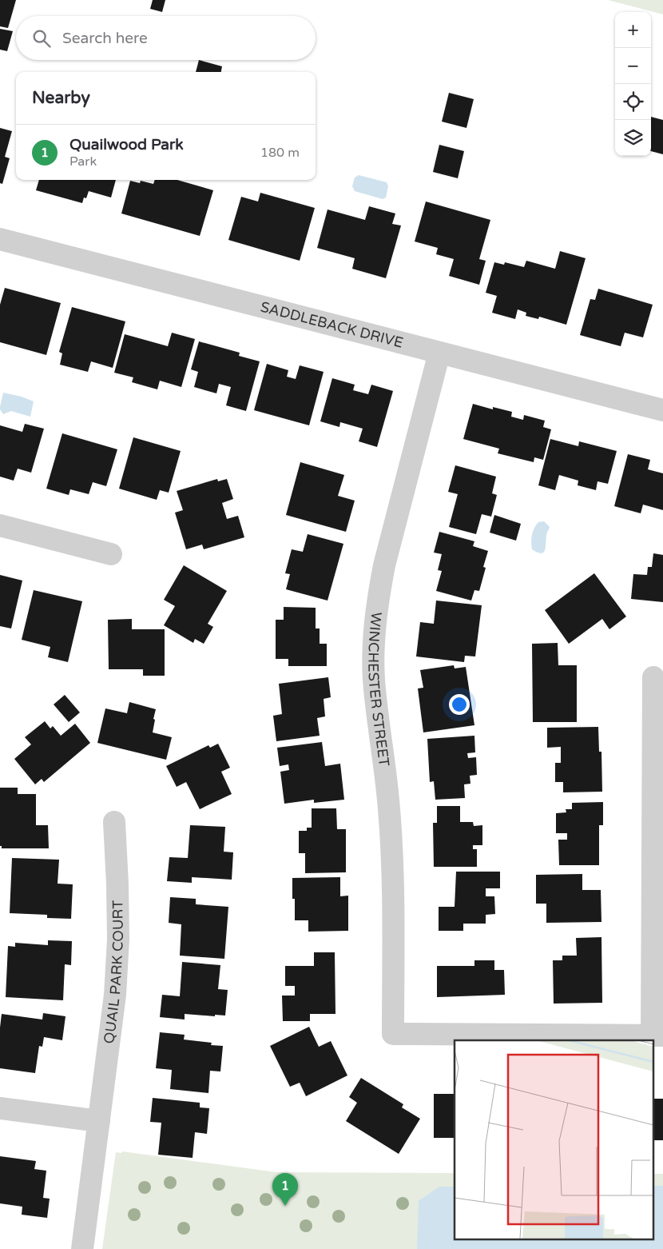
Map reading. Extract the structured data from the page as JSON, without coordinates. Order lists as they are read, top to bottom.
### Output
{
  "streets": {
    "street": ["SADDLEBACK DRIVE", "WINCHESTER STREET", "QUAIL PARK COURT"]
  },
  "crossings": [
    ["SADDLEBACK DRIVE", "WINCHESTER STREET"]
  ],
  "page": {
    "map_buttons": ["+", "−"],
    "search": "Search here",
    "heading": "Nearby",
    "list": [
      {
        "mark": "1",
        "name": "Quailwood Park",
        "note": "Park",
        "value": "180 m"
      }
    ],
    "pins": "1"
  }
}
